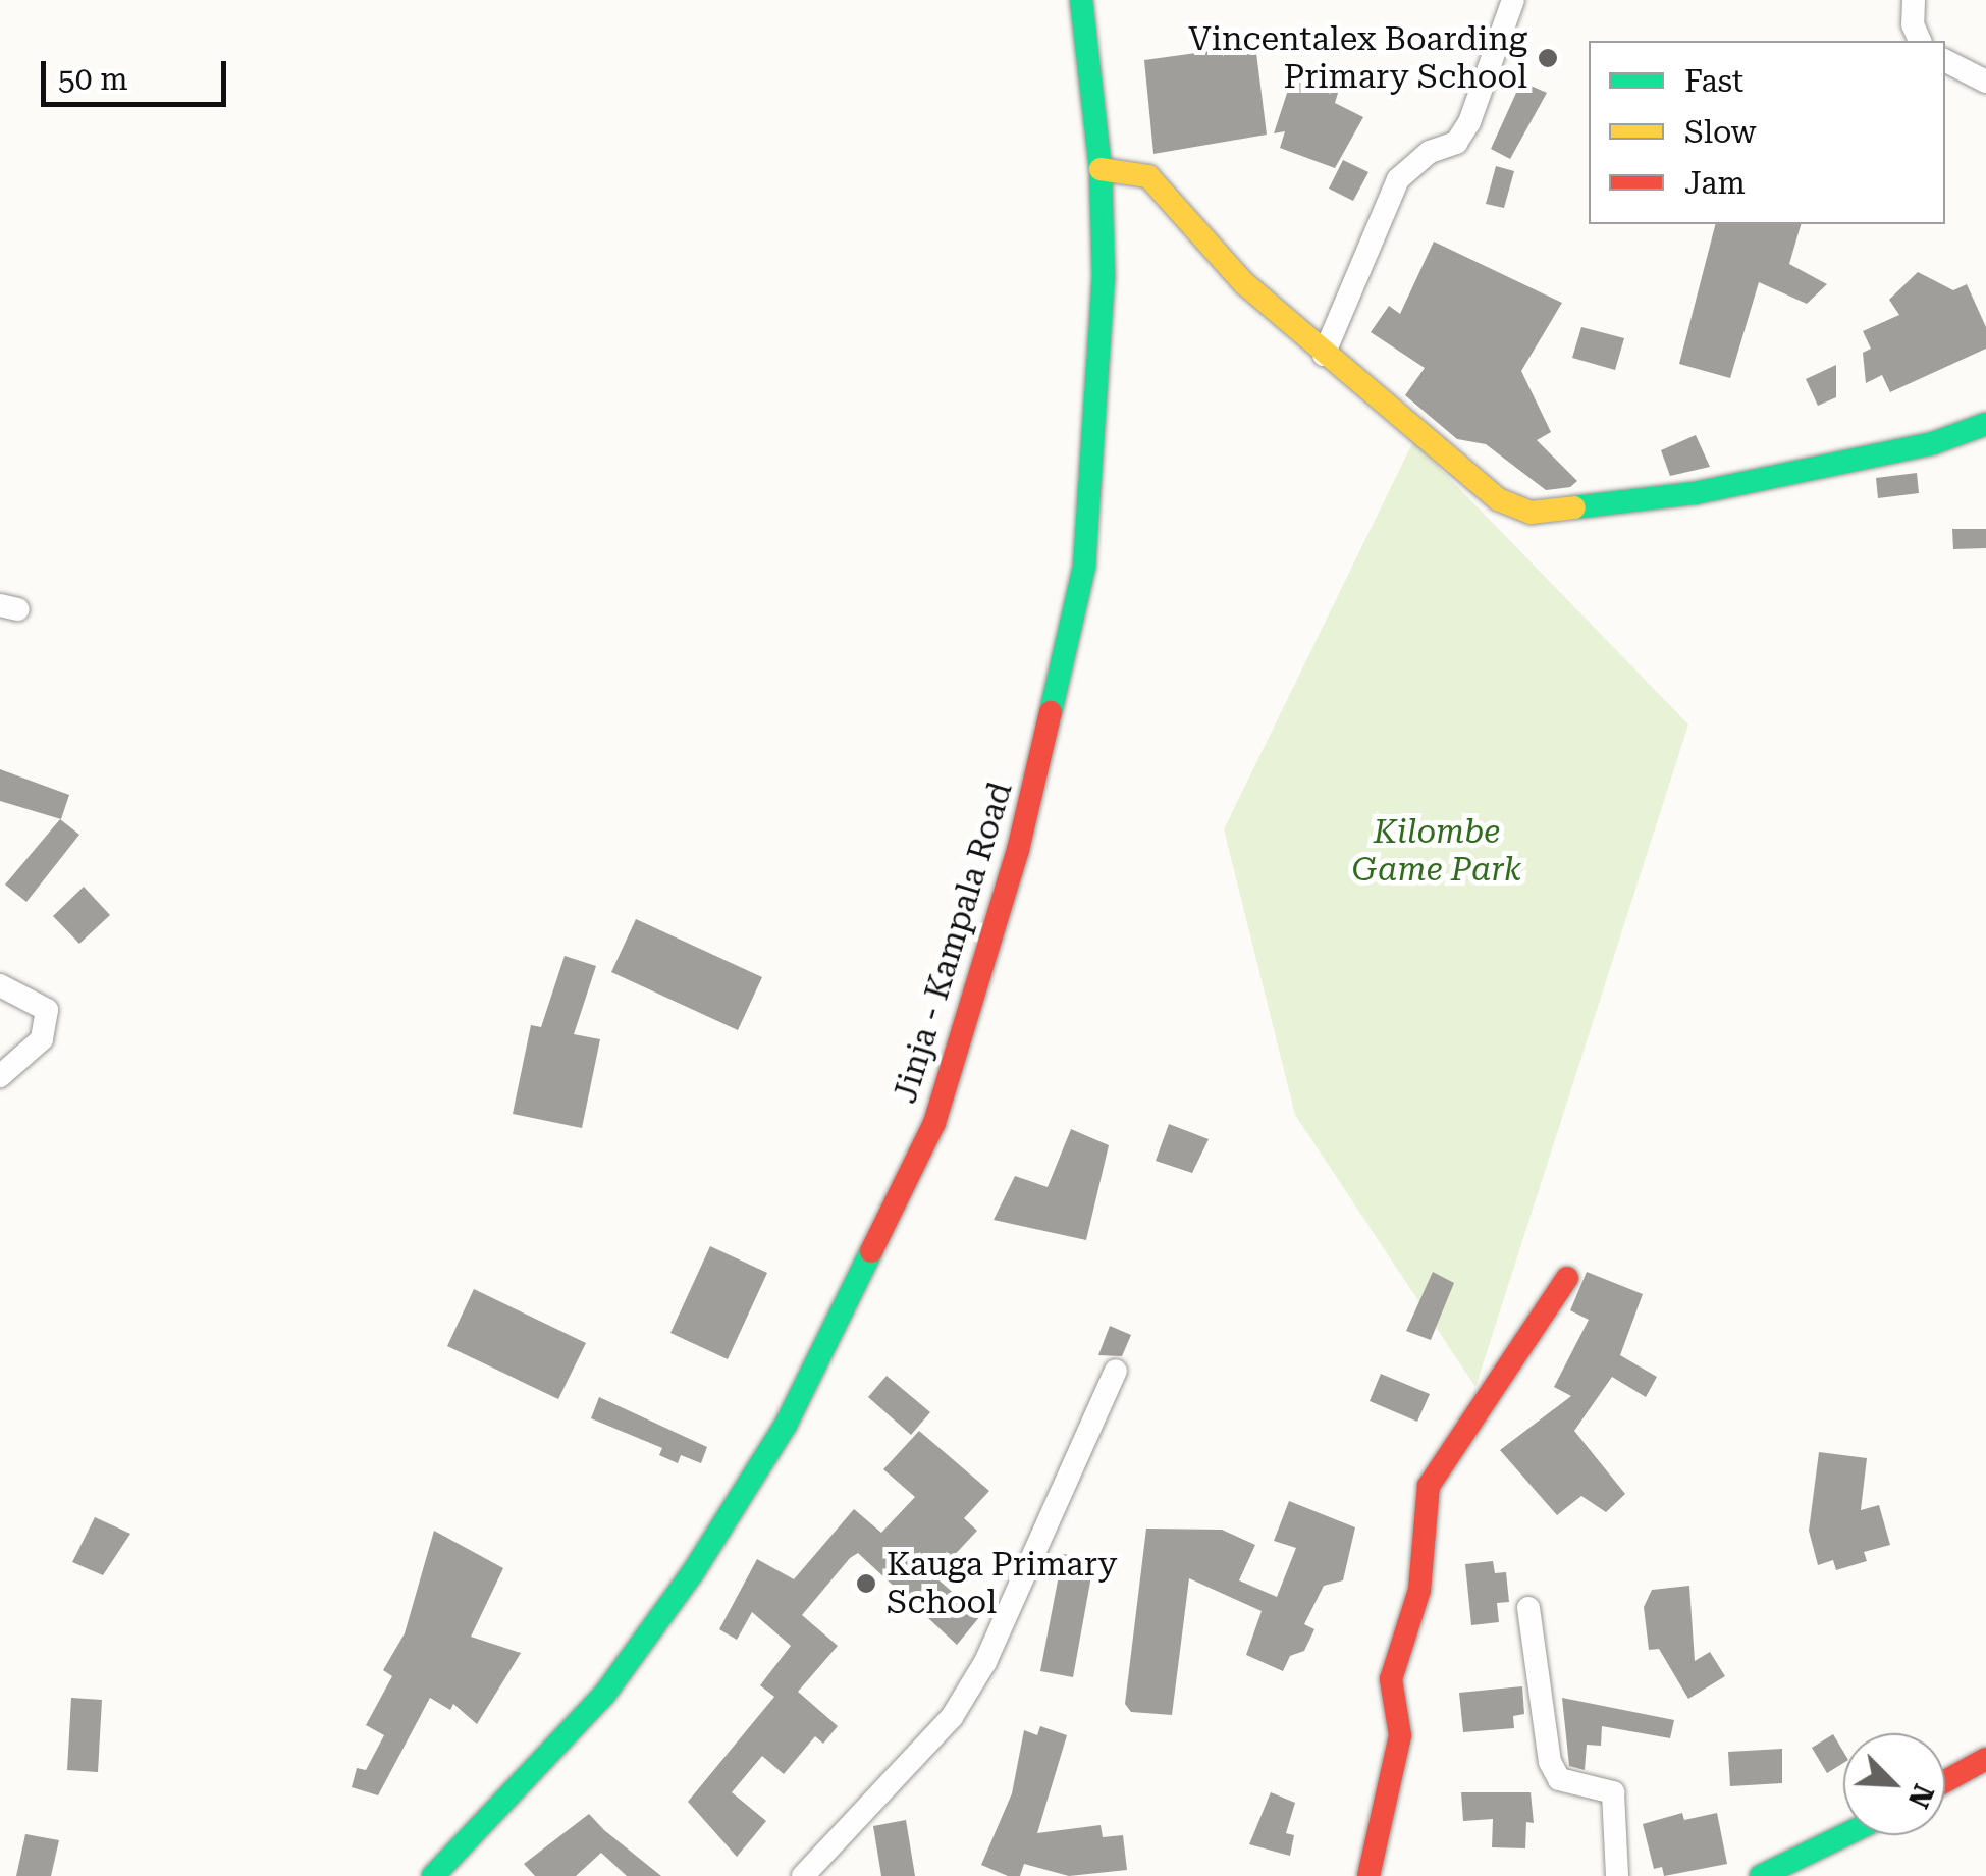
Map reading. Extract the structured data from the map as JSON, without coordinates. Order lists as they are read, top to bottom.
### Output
{
  "streets": {
    "main road": ["Jinja - Kampala Road"]
  },
  "parks": ["Kilombe Game Park"],
  "places": ["Vincentalex Boarding Primary School", "Kauga Primary School"],
  "legend": ["Fast", "Slow", "Jam"],
  "scale_bar": "50 m",
  "north": "bottom right"
}
